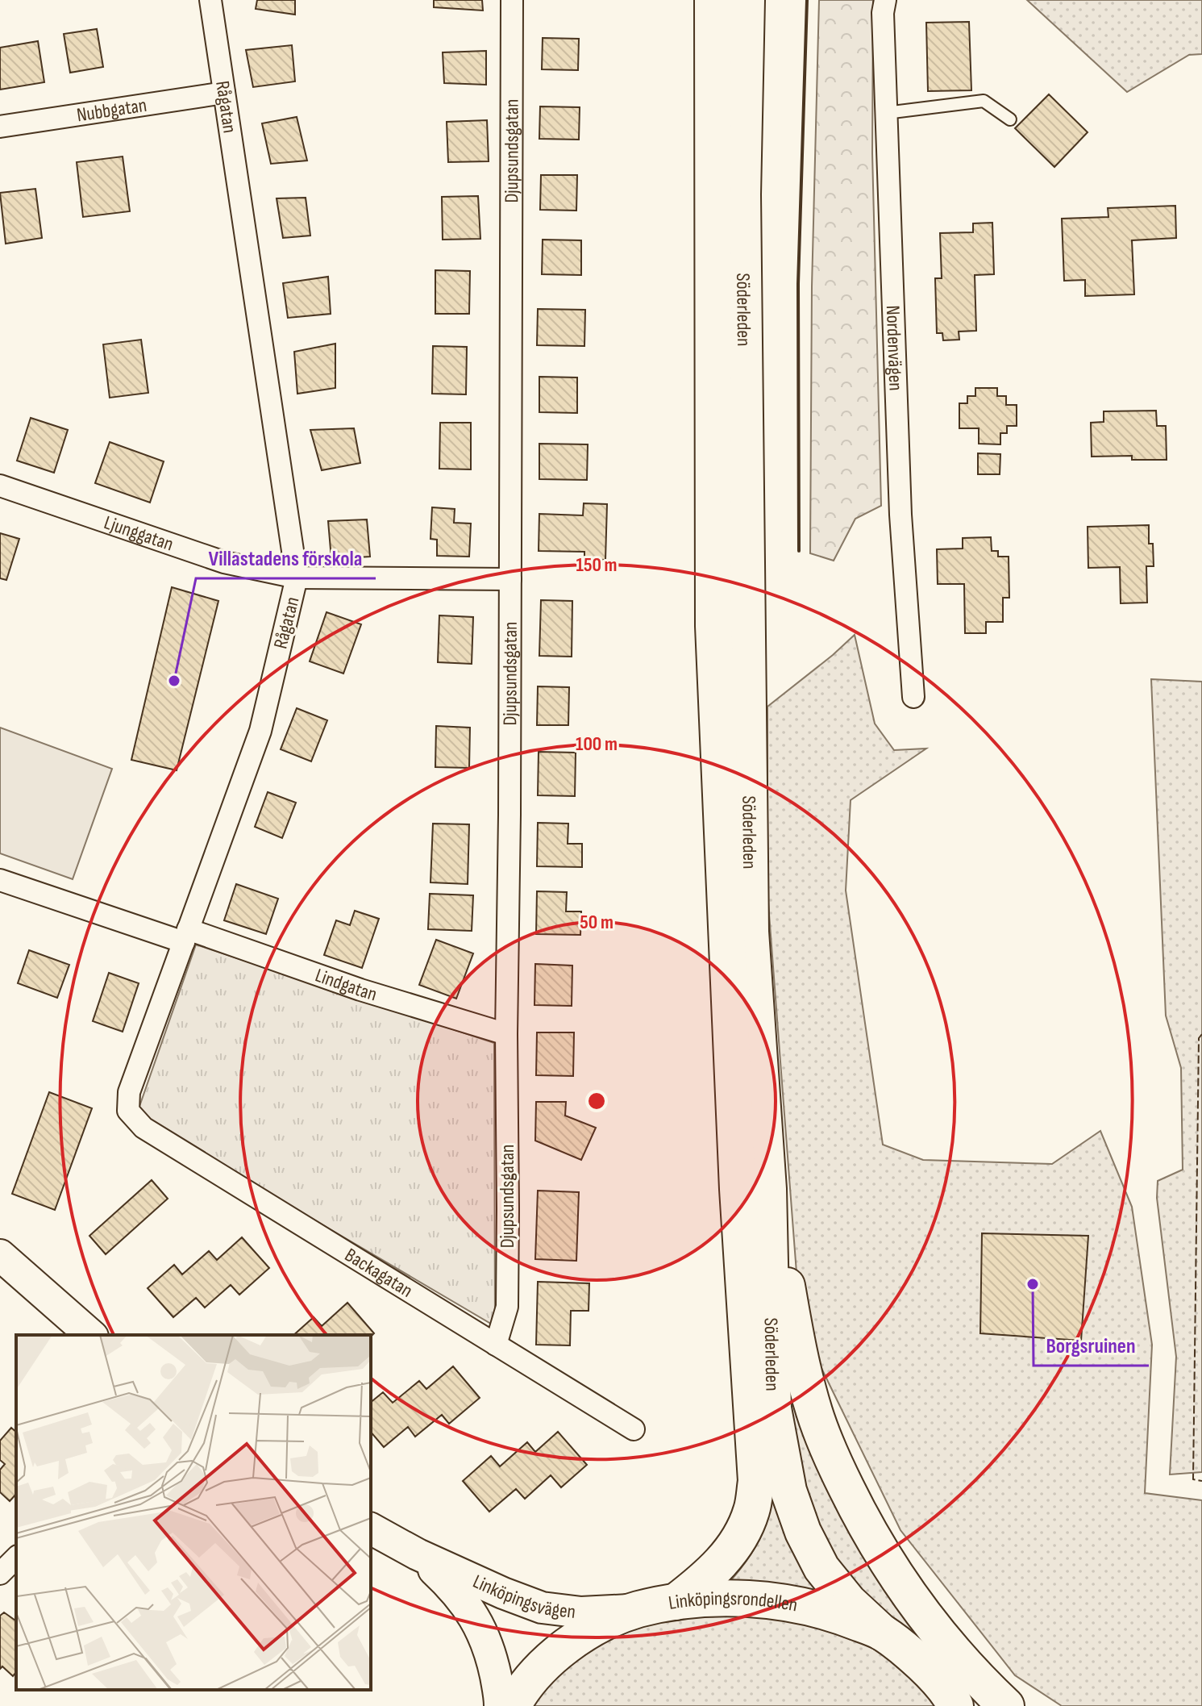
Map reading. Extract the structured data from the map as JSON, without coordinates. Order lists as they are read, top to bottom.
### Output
{
  "streets": {
    "highway": ["Söderleden", "Linköpingsrondellen"],
    "street": [
      "Rågatan",
      "Nubbgatan",
      "Djupsundsgatan",
      "Nordenvägen",
      "Ljunggatan",
      "Lindgatan",
      "Backagatan",
      "Linköpingsvägen"
    ]
  },
  "crossings": [
    ["Rågatan", "Nubbgatan"],
    ["Rågatan", "Ljunggatan"],
    ["Rågatan", "Lindgatan"],
    ["Rågatan", "Backagatan"],
    ["Djupsundsgatan", "Ljunggatan"],
    ["Djupsundsgatan", "Lindgatan"],
    ["Djupsundsgatan", "Backagatan"],
    ["Söderleden", "Linköpingsrondellen"],
    ["Linköpingsvägen", "Linköpingsrondellen"]
  ],
  "places": ["Villastadens förskola", "Borgsruinen"],
  "rings": ["150 m", "100 m", "50 m"]
}
